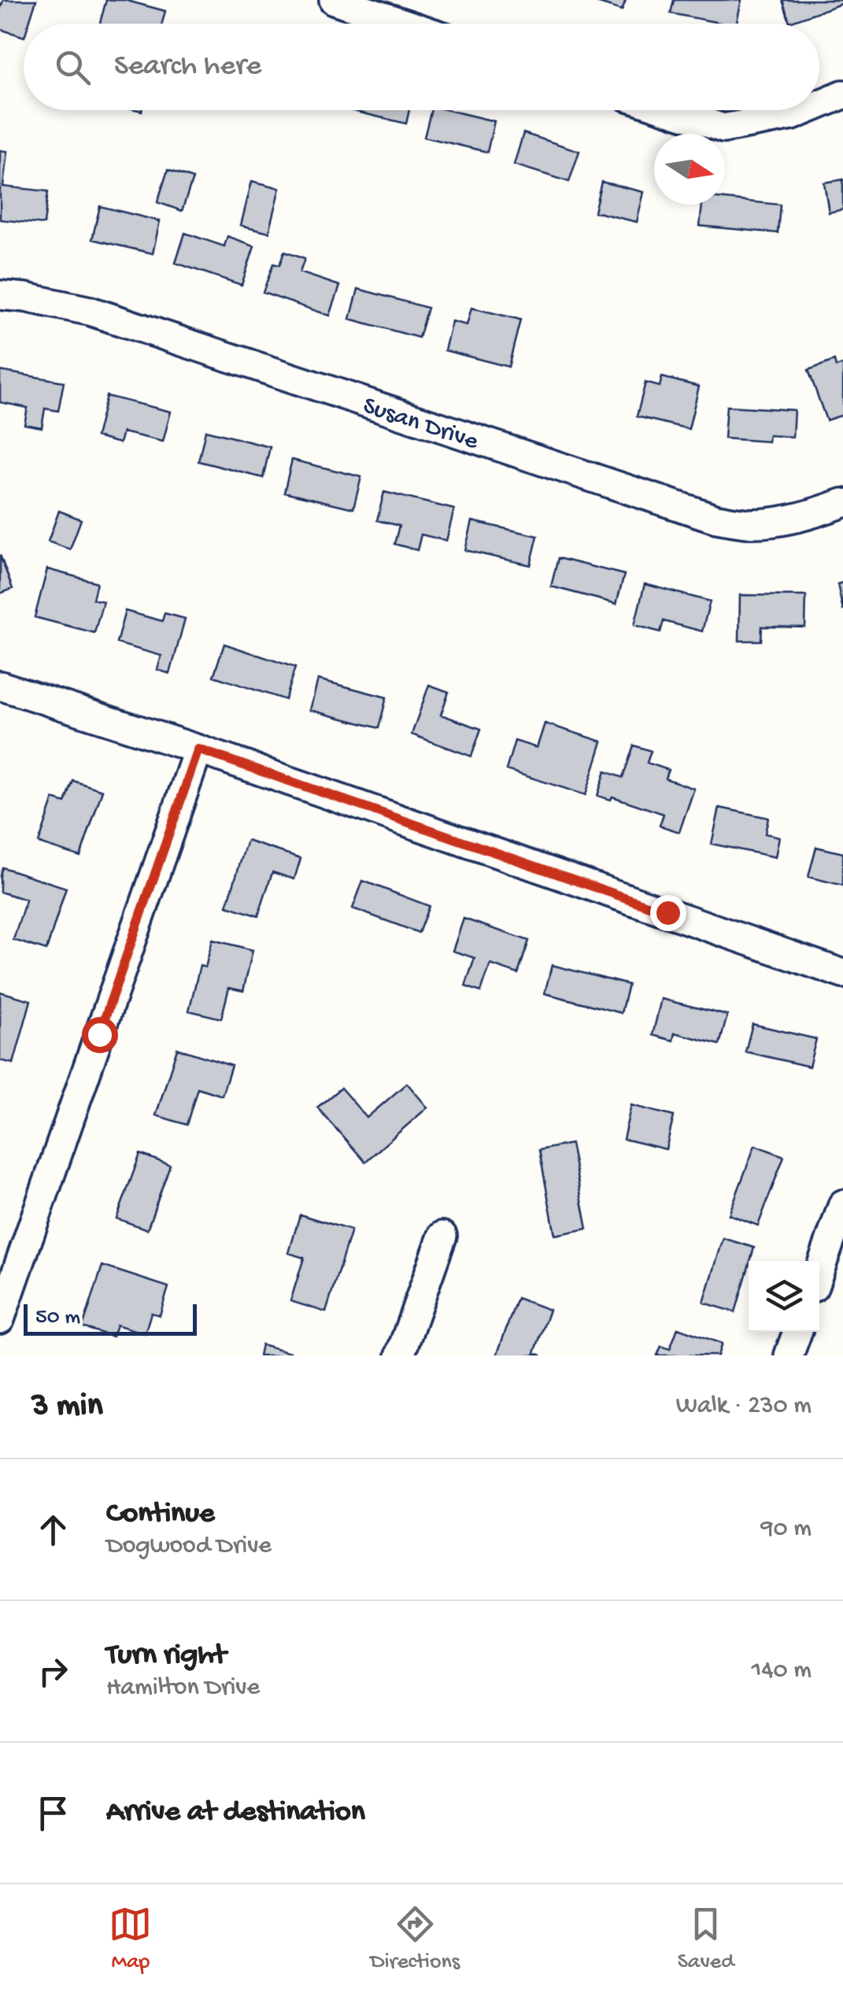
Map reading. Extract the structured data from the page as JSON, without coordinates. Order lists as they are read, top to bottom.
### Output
{
  "streets": {
    "street": ["Susan Drive"]
  },
  "scale_bar": "50 m",
  "north": "right",
  "page": {
    "search": "Search here",
    "scale": "50 m",
    "heading": ["3 min", "Walk · 230 m"],
    "list": [
      ["Continue", "Dogwood Drive", "90 m"],
      ["Turn right", "Hamilton Drive", "140 m"],
      "Arrive at destination"
    ],
    "nav": ["Map", "Directions", "Saved"]
  }
}
